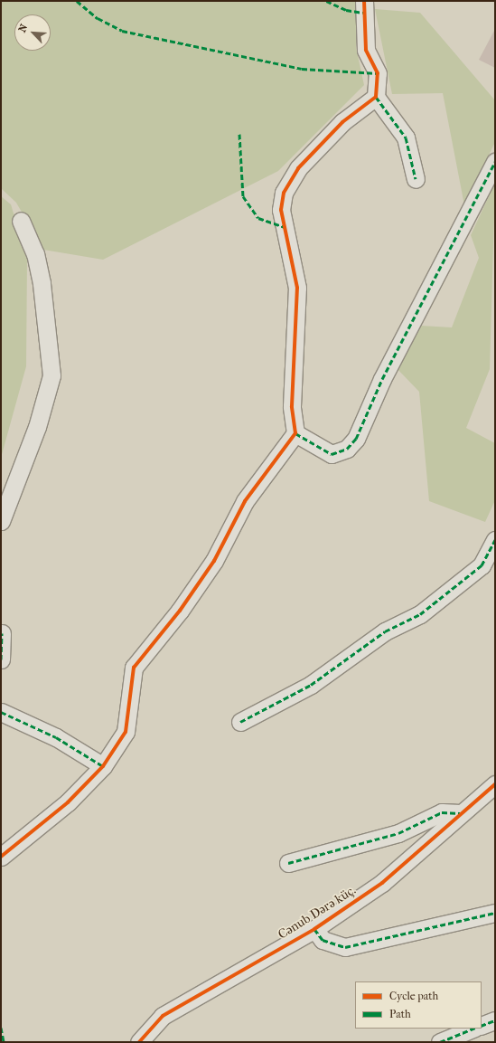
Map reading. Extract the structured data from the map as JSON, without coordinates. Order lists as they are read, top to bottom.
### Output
{
  "streets": {
    "street": ["Cənub Dərə küç."]
  },
  "legend": ["Cycle path", "Path"],
  "north": "top left"
}
